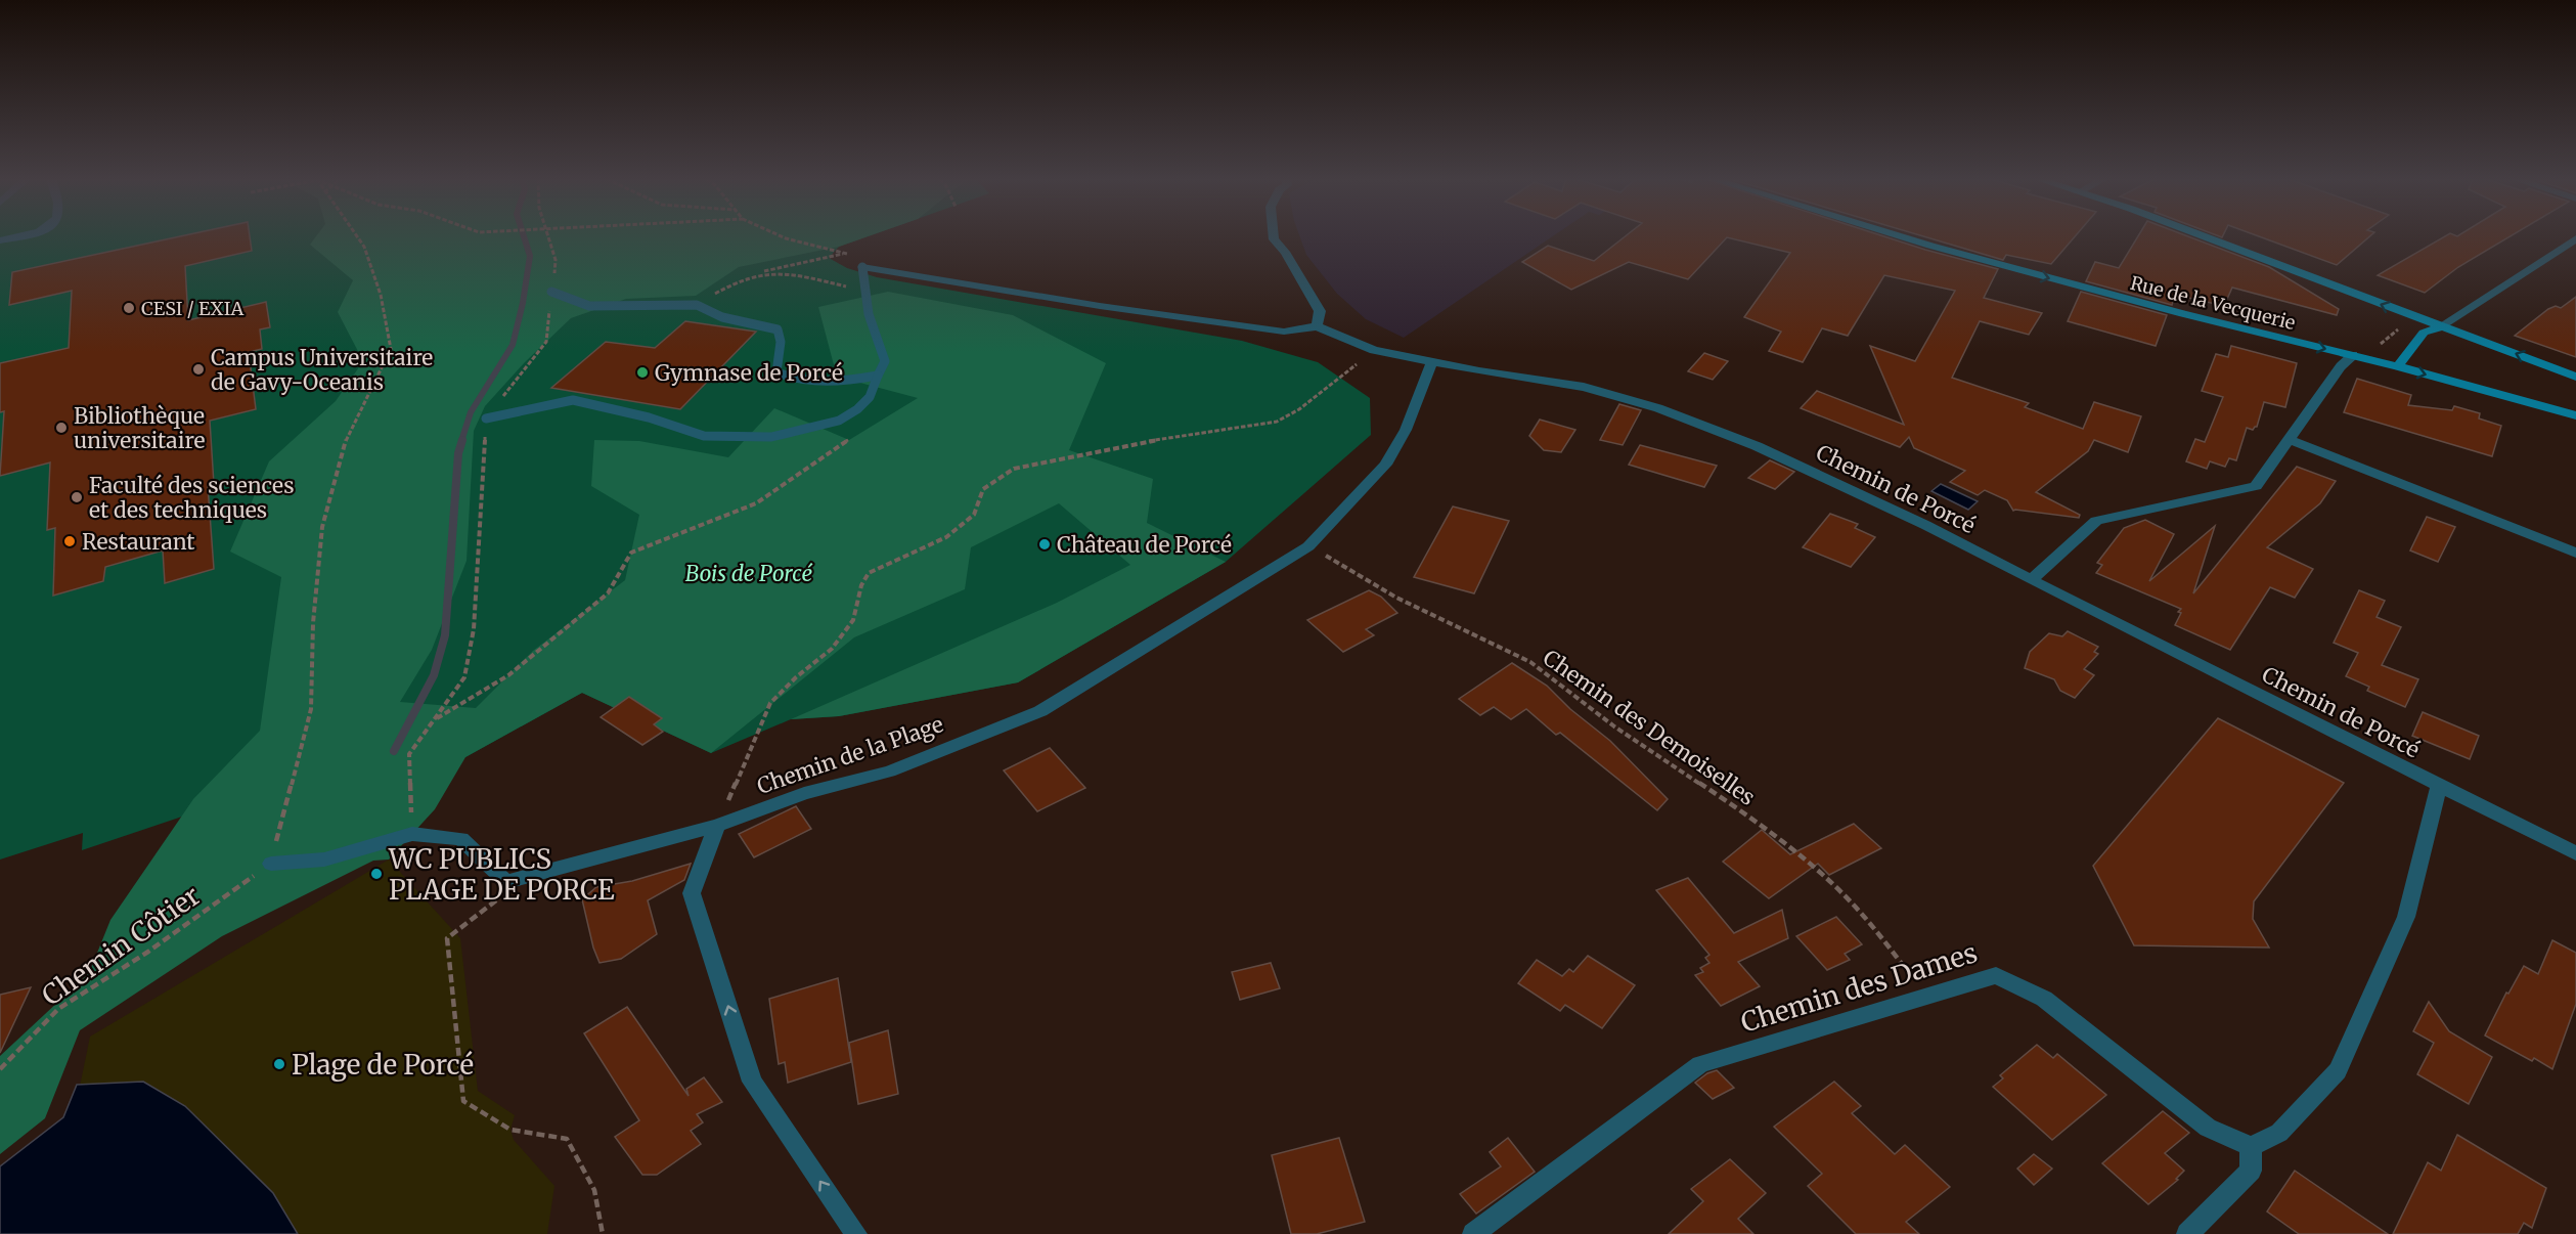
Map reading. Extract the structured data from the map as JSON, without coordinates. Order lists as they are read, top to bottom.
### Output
{
  "streets": {
    "main road": ["Rue de la Vecquerie"],
    "street": ["Chemin de Porcé", "Chemin de la Plage", "Chemin des Dames"],
    "path": ["Chemin des Demoiselles", "Chemin Côtier"]
  },
  "crossings": [
    ["Chemin de Porcé", "Chemin de la Plage"],
    ["Chemin des Demoiselles", "Chemin de la Plage"],
    ["Chemin des Demoiselles", "Chemin des Dames"]
  ],
  "parks": ["Bois de Porcé"],
  "places": [
    "CESI / EXIA",
    "Campus Universitaire de Gavy-Oceanis",
    "Gymnase de Porcé",
    "Bibliothèque universitaire",
    "Faculté des sciences et des techniques",
    "Restaurant",
    "Château de Porcé",
    "WC PUBLICS PLAGE DE PORCE",
    "Plage de Porcé"
  ]
}
